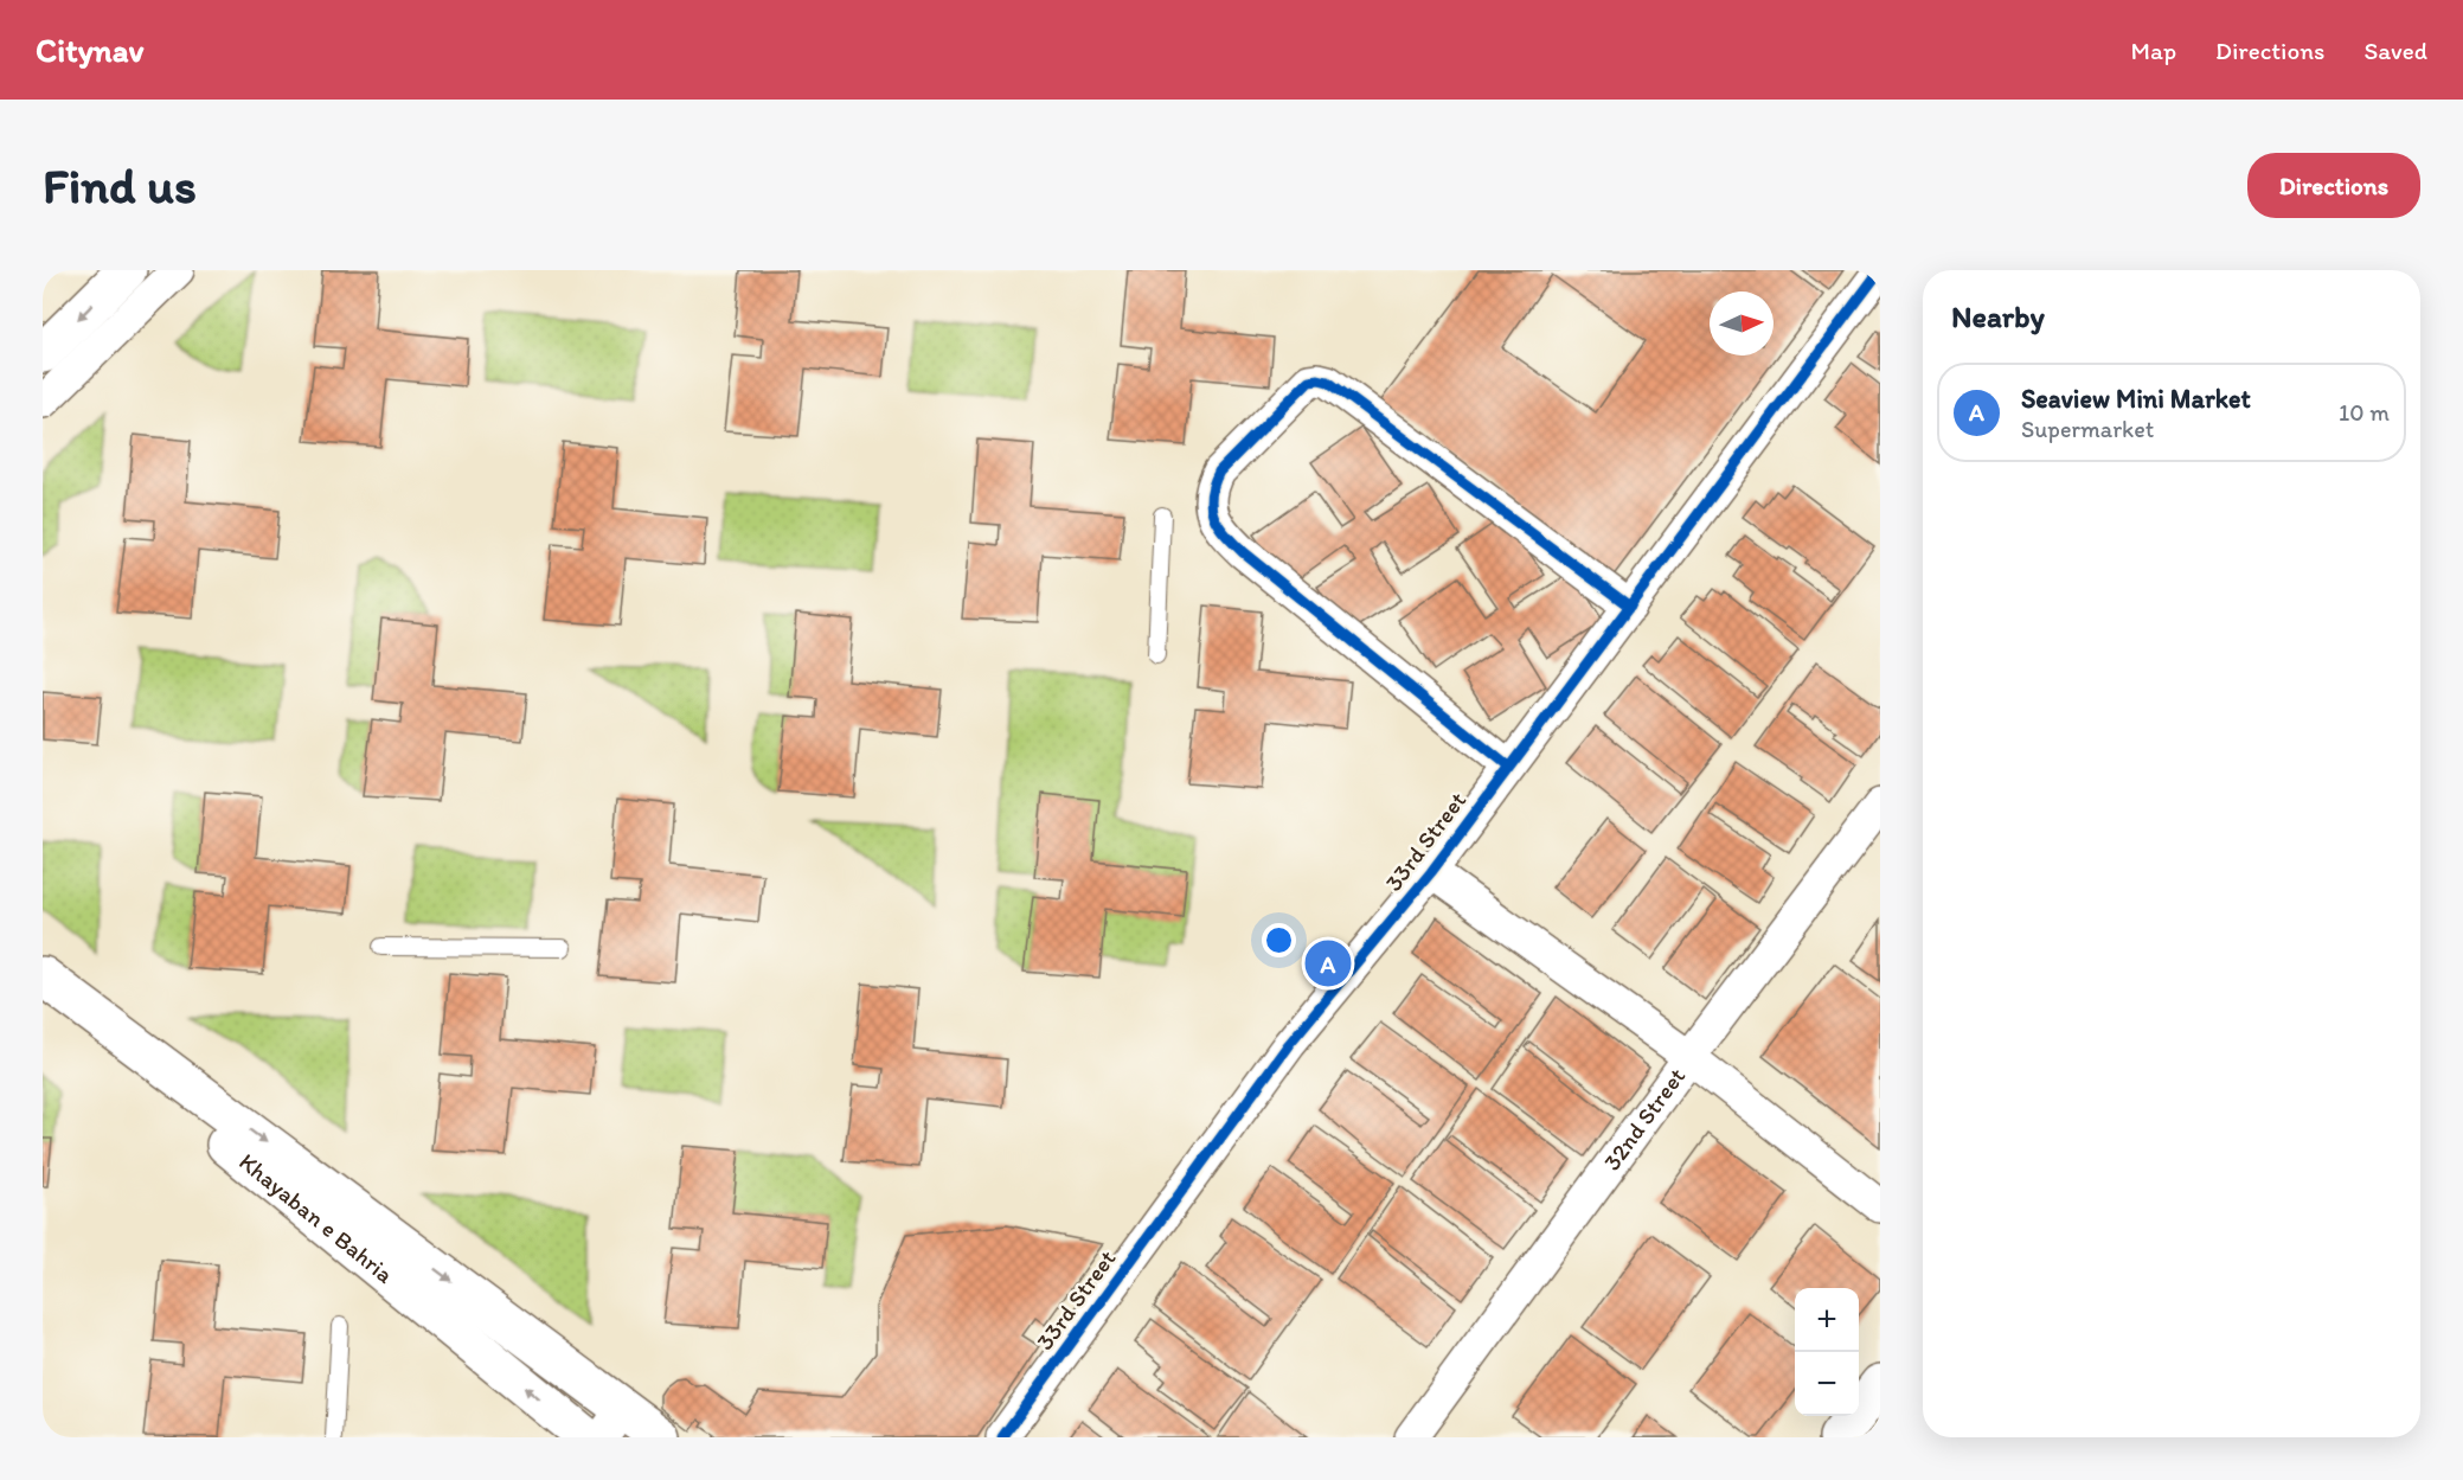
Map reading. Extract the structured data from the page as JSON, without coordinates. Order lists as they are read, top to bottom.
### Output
{
  "streets": {
    "street": ["33rd Street", "32nd Street", "Khayaban e Bahria"]
  },
  "north": "right",
  "page": {
    "header": "Citynav",
    "nav": ["Map", "Directions", "Saved"],
    "buttons": "Directions",
    "title": "Find us",
    "heading": "Nearby",
    "list": [
      {
        "mark": "A",
        "name": "Seaview Mini Market",
        "note": "Supermarket",
        "value": "10 m"
      }
    ],
    "pins": "A",
    "map_buttons": ["+", "−"]
  }
}
